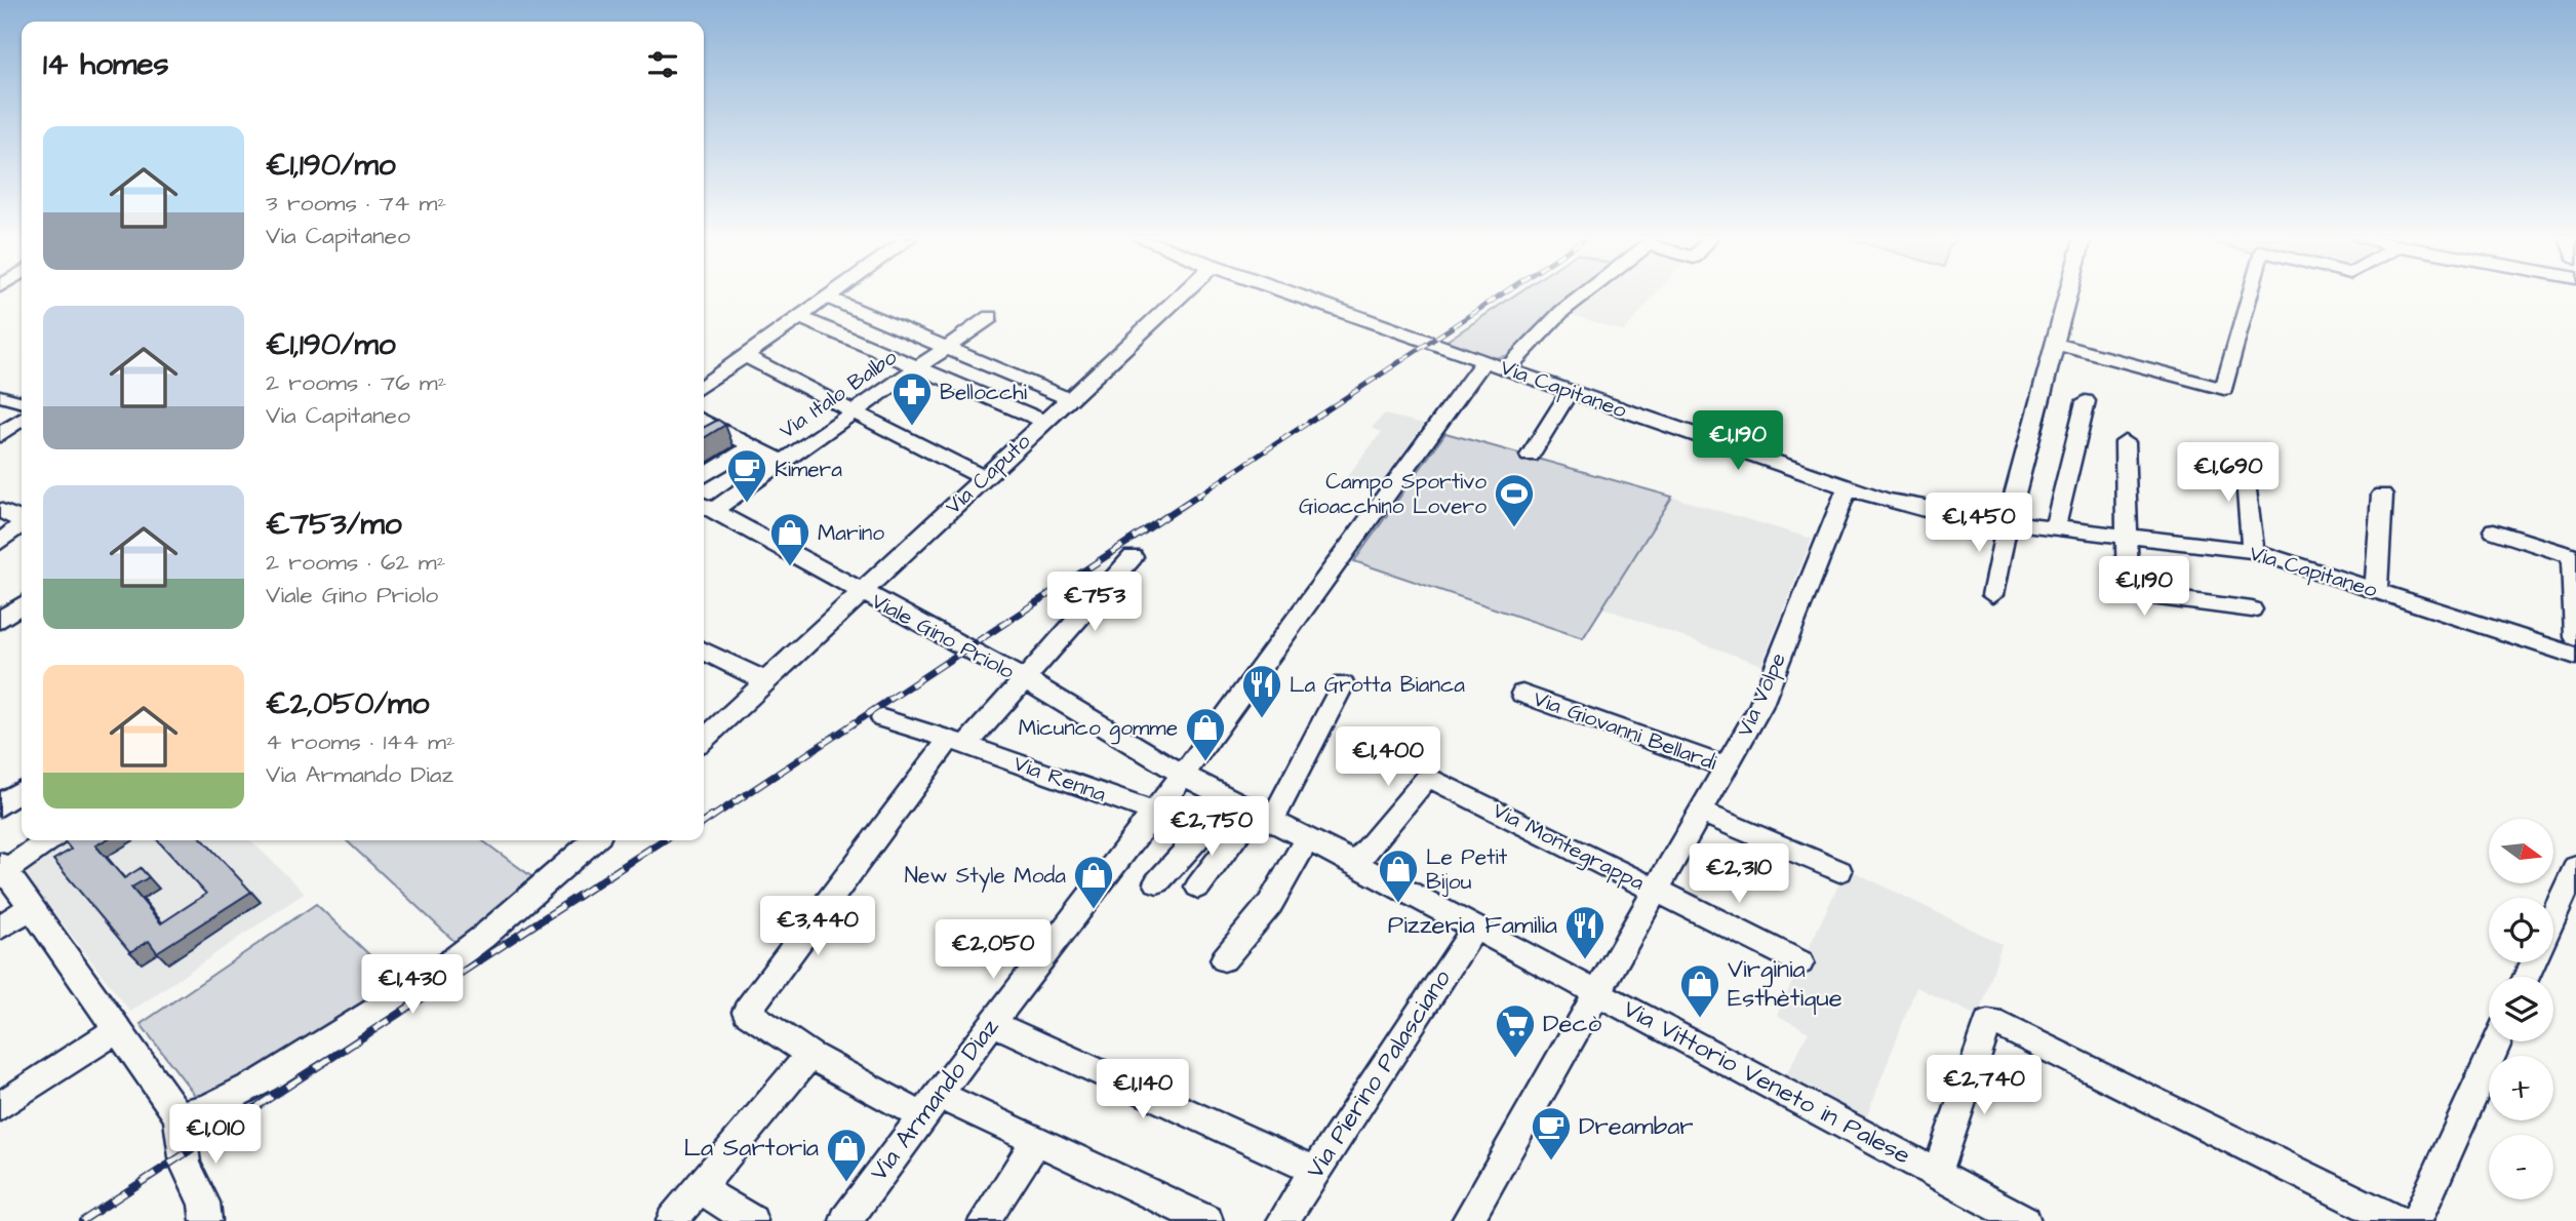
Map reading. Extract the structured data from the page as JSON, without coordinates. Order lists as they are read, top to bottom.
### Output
{
  "streets": {
    "street": [
      "Via Capitaneo",
      "Via Italo Balbo",
      "Via Caputo",
      "Viale Gino Priolo",
      "Via Volpe",
      "Via Giovanni Bellardi",
      "Via Renna",
      "Via Montegrappa",
      "Via Pierino Palasciano",
      "Via Vittorio Veneto in Palese",
      "Via Armando Diaz"
    ]
  },
  "crossings": [
    ["Via Capitaneo", "Via Volpe"],
    ["Via Capitaneo", "Via Armando Diaz"],
    ["Via Italo Balbo", "Viale Gino Priolo"],
    ["Via Caputo", "Viale Gino Priolo"],
    ["Viale Gino Priolo", "Via Vittorio Veneto in Palese"],
    ["Viale Gino Priolo", "Via Armando Diaz"],
    ["Via Volpe", "Via Giovanni Bellardi"],
    ["Via Volpe", "Via Montegrappa"],
    ["Via Volpe", "Via Vittorio Veneto in Palese"],
    ["Via Renna", "Via Armando Diaz"],
    ["Via Montegrappa", "Via Vittorio Veneto in Palese"],
    ["Via Pierino Palasciano", "Via Vittorio Veneto in Palese"]
  ],
  "places": {
    "pharmacy": ["Bellocchi"],
    "cafe": ["Kimera", "Dreambar"],
    "sports": ["Campo Sportivo Gioacchino Lovero"],
    "shop": [
      "Marino",
      "Micunco gomme",
      "Le Petit Bijou",
      "New Style Moda",
      "Virginia Esthètique",
      "La Sartoria"
    ],
    "restaurant": ["La Grotta Bianca", "Pizzeria Familia"],
    "supermarket": ["Decò"]
  },
  "north": "right",
  "page": {
    "heading": "14 homes",
    "list": [
      {
        "name": "€1,190/mo",
        "note": "3 rooms · 74 m² · Via Capitaneo"
      },
      {
        "name": "€1,190/mo",
        "note": "2 rooms · 76 m² · Via Capitaneo"
      },
      {
        "name": "€753/mo",
        "note": "2 rooms · 62 m² · Viale Gino Priolo"
      },
      {
        "name": "€2,050/mo",
        "note": "4 rooms · 144 m² · Via Armando Diaz"
      }
    ],
    "price": [
      "€1,190",
      "€1,690",
      "€1,450",
      "€1,190",
      "€753",
      "€1,400",
      "€2,750",
      "€2,310",
      "€3,440",
      "€2,050",
      "€1,430",
      "€2,740",
      "€1,140",
      "€1,010"
    ],
    "map_buttons": ["+", "−"]
  }
}
